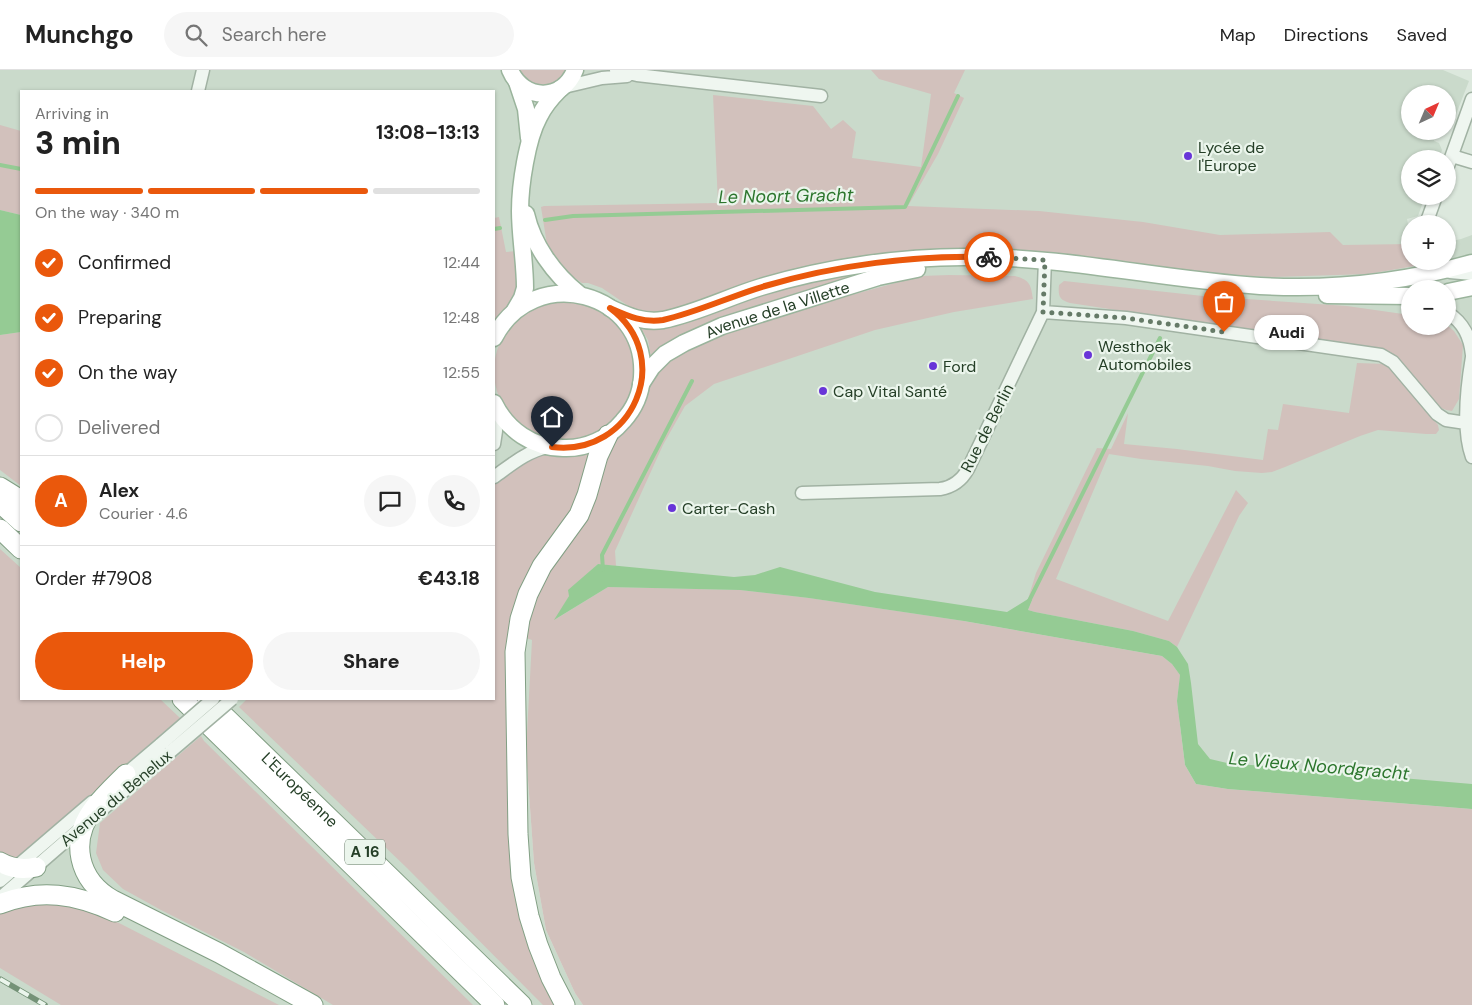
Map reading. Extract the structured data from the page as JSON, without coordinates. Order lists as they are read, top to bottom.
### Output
{
  "streets": {
    "highway": ["L'Européenne", "A 16"],
    "main road": ["Avenue de la Villette"],
    "street": ["Rue de Berlin", "Avenue du Benelux"]
  },
  "crossings": [
    ["Avenue de la Villette", "Rue de Berlin"]
  ],
  "water": ["Le Noort Gracht", "Le Vieux Noordgracht"],
  "places": [
    "Lycée de l'Europe",
    "Audi",
    "Westhoek Automobiles",
    "Ford",
    "Cap Vital Santé",
    "Carter-Cash"
  ],
  "north": "top right",
  "page": {
    "header": "Munchgo",
    "search": "Search here",
    "nav": ["Map", "Directions", "Saved"],
    "map_buttons": ["+", "−"],
    "heading": ["3 min", "Arriving in", "13:08–13:13"],
    "panel": [
      "Alex",
      "Courier · 4.6",
      "Order #7908",
      "€43.18"
    ],
    "bar": "On the way · 340 m",
    "list": [
      ["Confirmed", "12:44"],
      ["Preparing", "12:48"],
      ["On the way", "12:55"],
      "Delivered"
    ],
    "bubble": "Audi",
    "round": "A",
    "buttons": ["Help", "Share"]
  }
}
